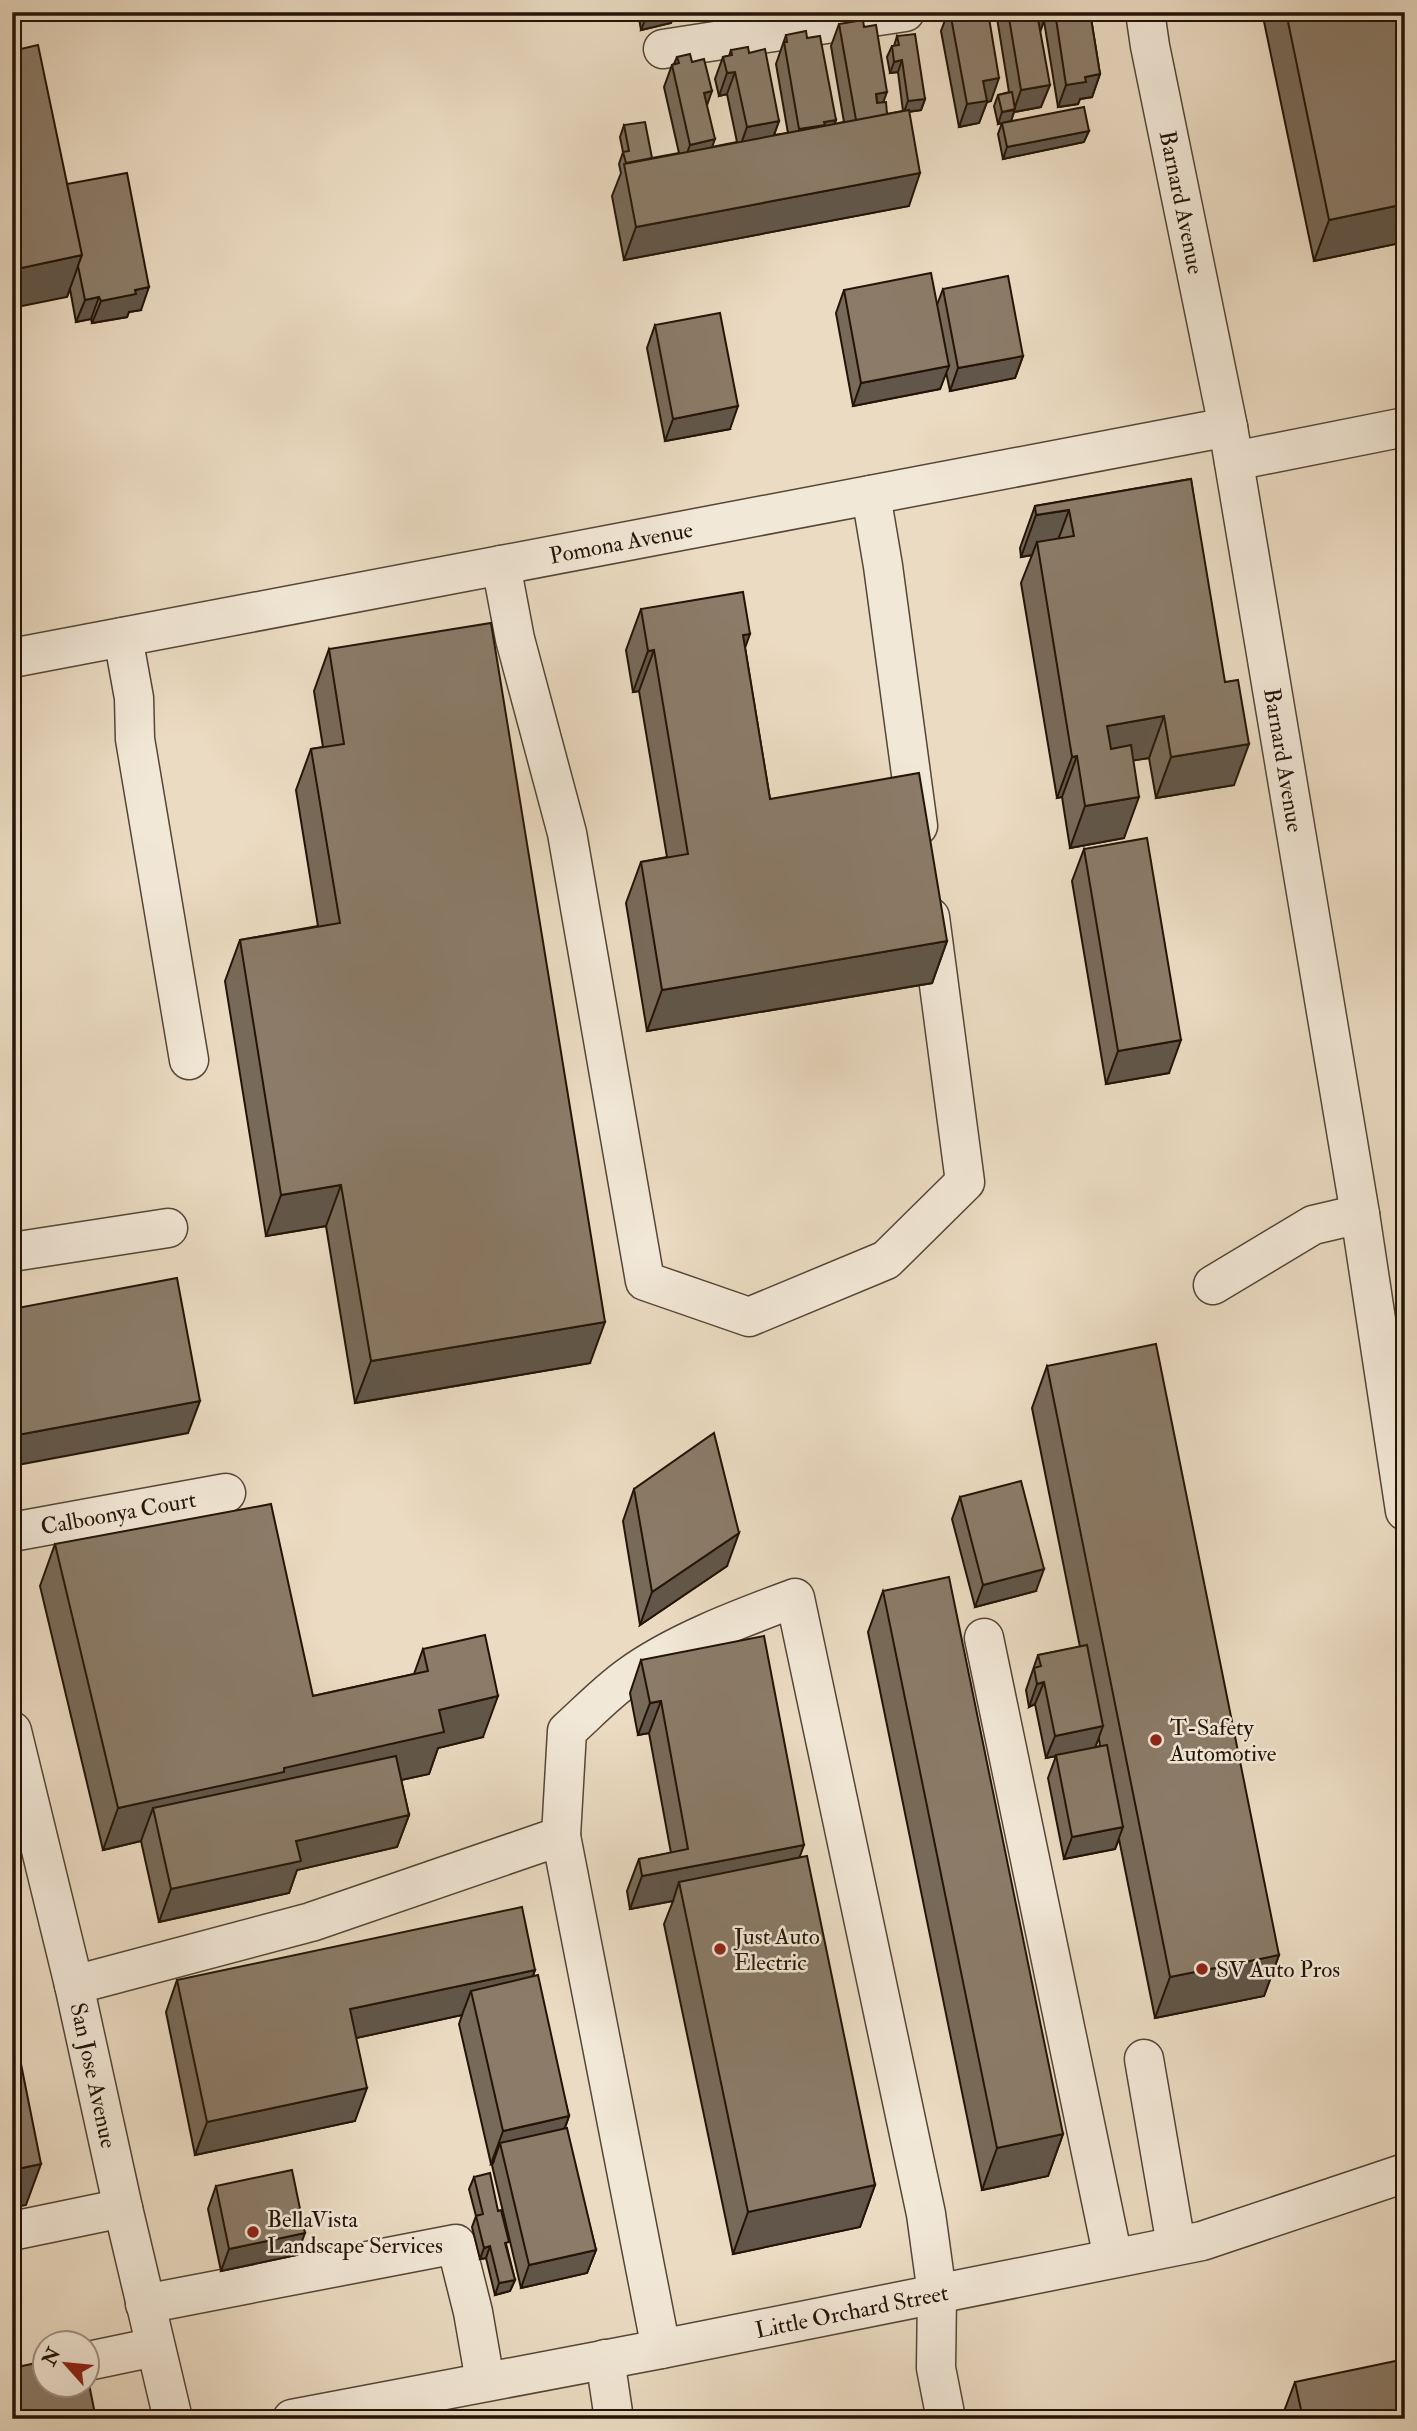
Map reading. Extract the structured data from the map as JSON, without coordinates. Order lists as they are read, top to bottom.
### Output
{
  "streets": {
    "street": [
      "Barnard Avenue",
      "Pomona Avenue",
      "Calboonya Court",
      "San Jose Avenue",
      "Little Orchard Street"
    ]
  },
  "crossings": [
    ["Barnard Avenue", "Pomona Avenue"]
  ],
  "places": [
    "T-Safety Automotive",
    "Just Auto Electric",
    "SV Auto Pros",
    "BellaVista Landscape Services"
  ],
  "north": "top left"
}
